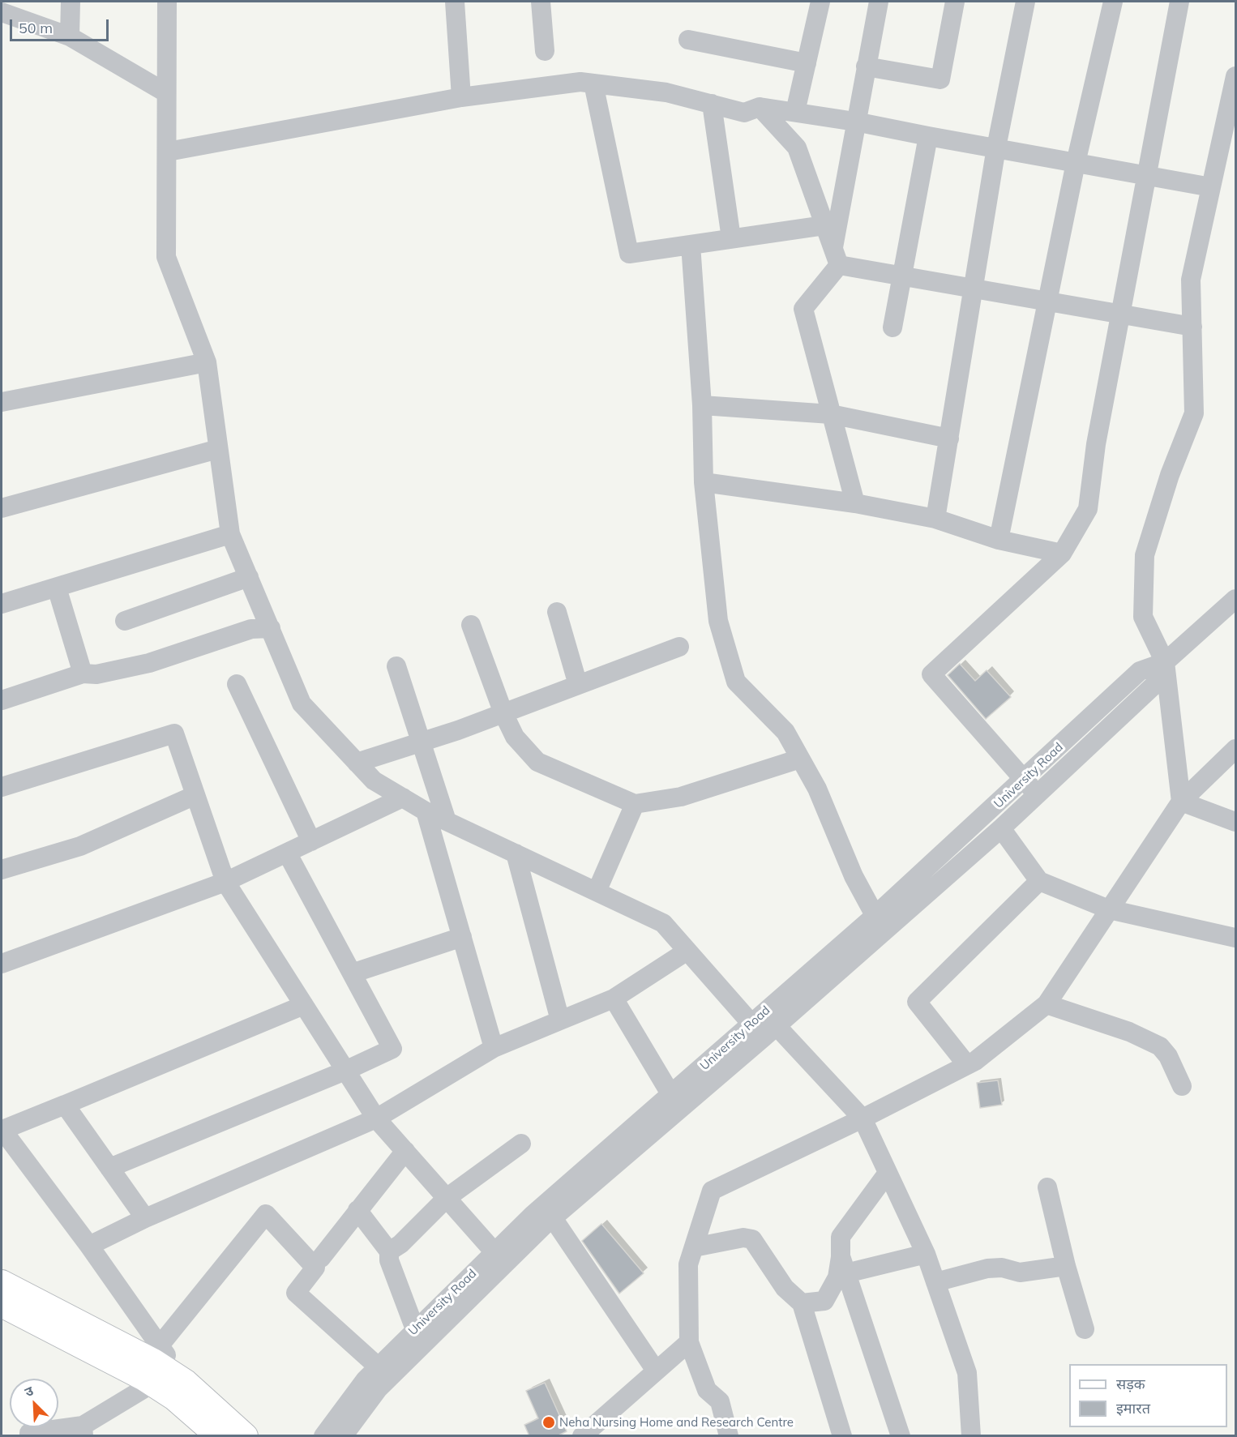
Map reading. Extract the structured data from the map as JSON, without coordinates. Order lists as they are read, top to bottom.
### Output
{
  "streets": {
    "street": ["University Road"]
  },
  "places": ["Neha Nursing Home and Research Centre"],
  "legend": ["सड़क", "इमारत"],
  "scale_bar": "50 m",
  "north": "top left"
}
